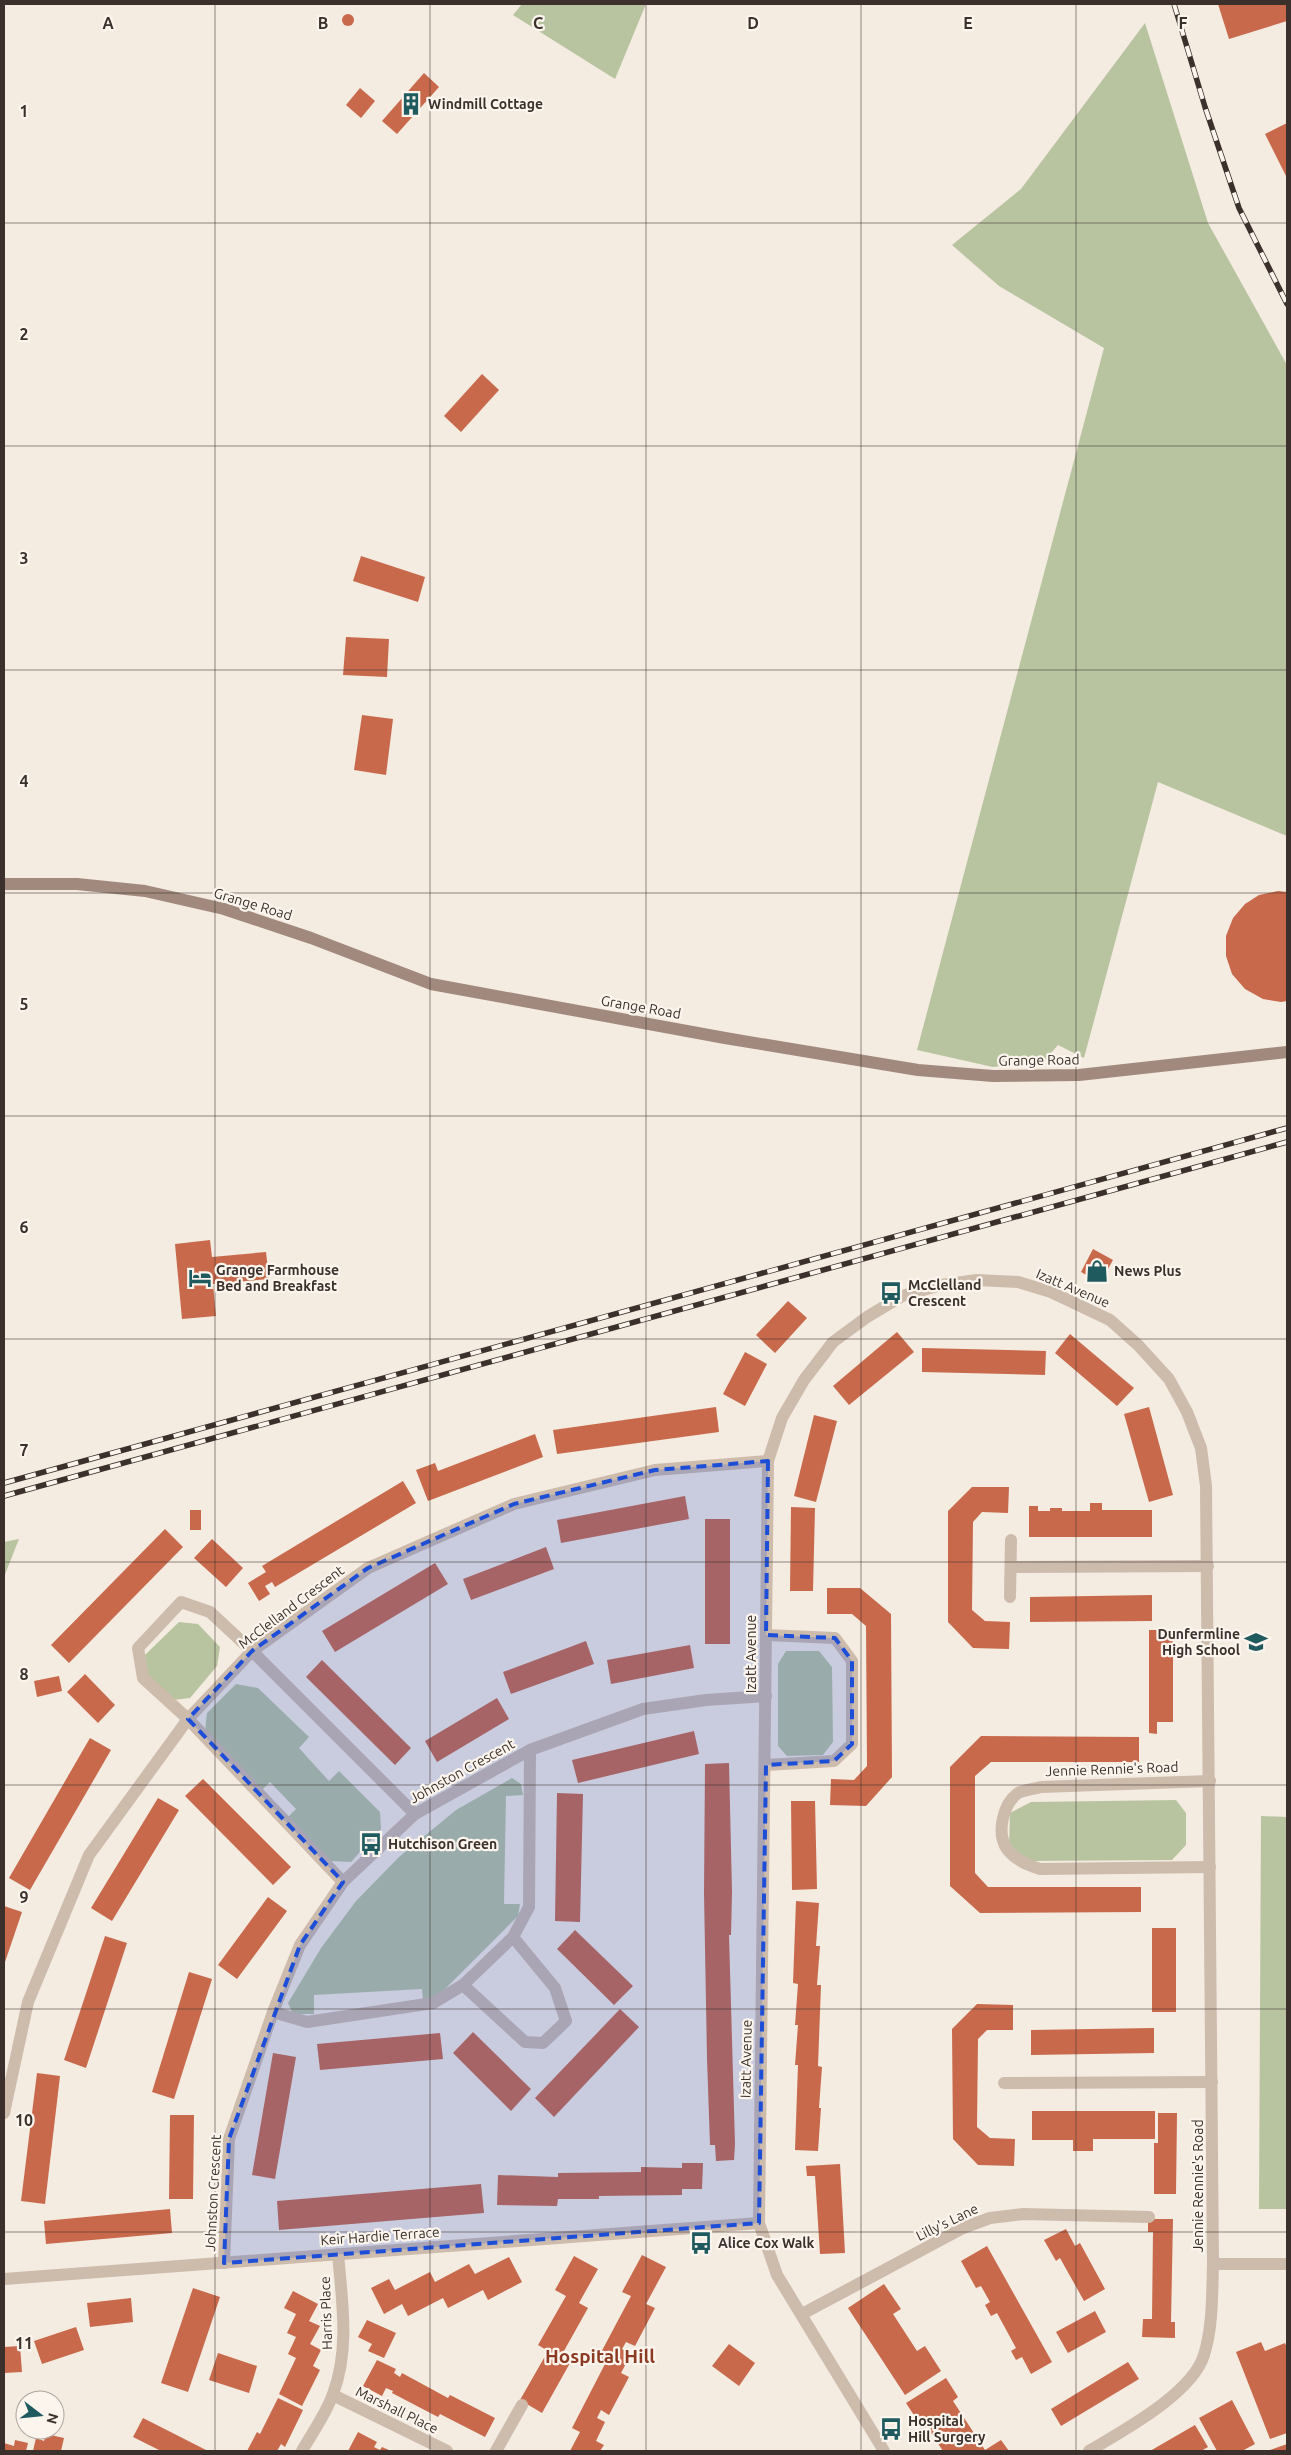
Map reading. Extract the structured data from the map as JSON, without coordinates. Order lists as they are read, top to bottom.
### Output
{
  "streets": {
    "street": [
      "Grange Road",
      "Izatt Avenue",
      "McClelland Crescent",
      "Jennie Rennie's Road",
      "Johnston Crescent",
      "Lilly's Lane",
      "Keir Hardie Terrace",
      "Harris Place",
      "Marshall Place"
    ]
  },
  "crossings": [
    ["Izatt Avenue", "McClelland Crescent"],
    ["Izatt Avenue", "Jennie Rennie's Road"],
    ["Izatt Avenue", "Johnston Crescent"],
    ["Izatt Avenue", "Lilly's Lane"],
    ["Izatt Avenue", "Keir Hardie Terrace"],
    ["Johnston Crescent", "Keir Hardie Terrace"],
    ["Keir Hardie Terrace", "Harris Place"],
    ["Harris Place", "Marshall Place"]
  ],
  "districts": ["Hospital Hill"],
  "places": {
    "building": ["Windmill Cottage"],
    "shop": ["News Plus"],
    "hotel": ["Grange Farmhouse Bed and Breakfast"],
    "bus stop": [
      "McClelland Crescent",
      "Hutchison Green",
      "Alice Cox Walk",
      "Hospital Hill Surgery"
    ],
    "school or university": ["Dunfermline High School"]
  },
  "north": "right",
  "grid": {
    "columns": [
      "A",
      "B",
      "C",
      "D",
      "E",
      "F"
    ],
    "rows": [
      "1",
      "2",
      "3",
      "4",
      "5",
      "6",
      "7",
      "8",
      "9",
      "10",
      "11"
    ]
  }
}
